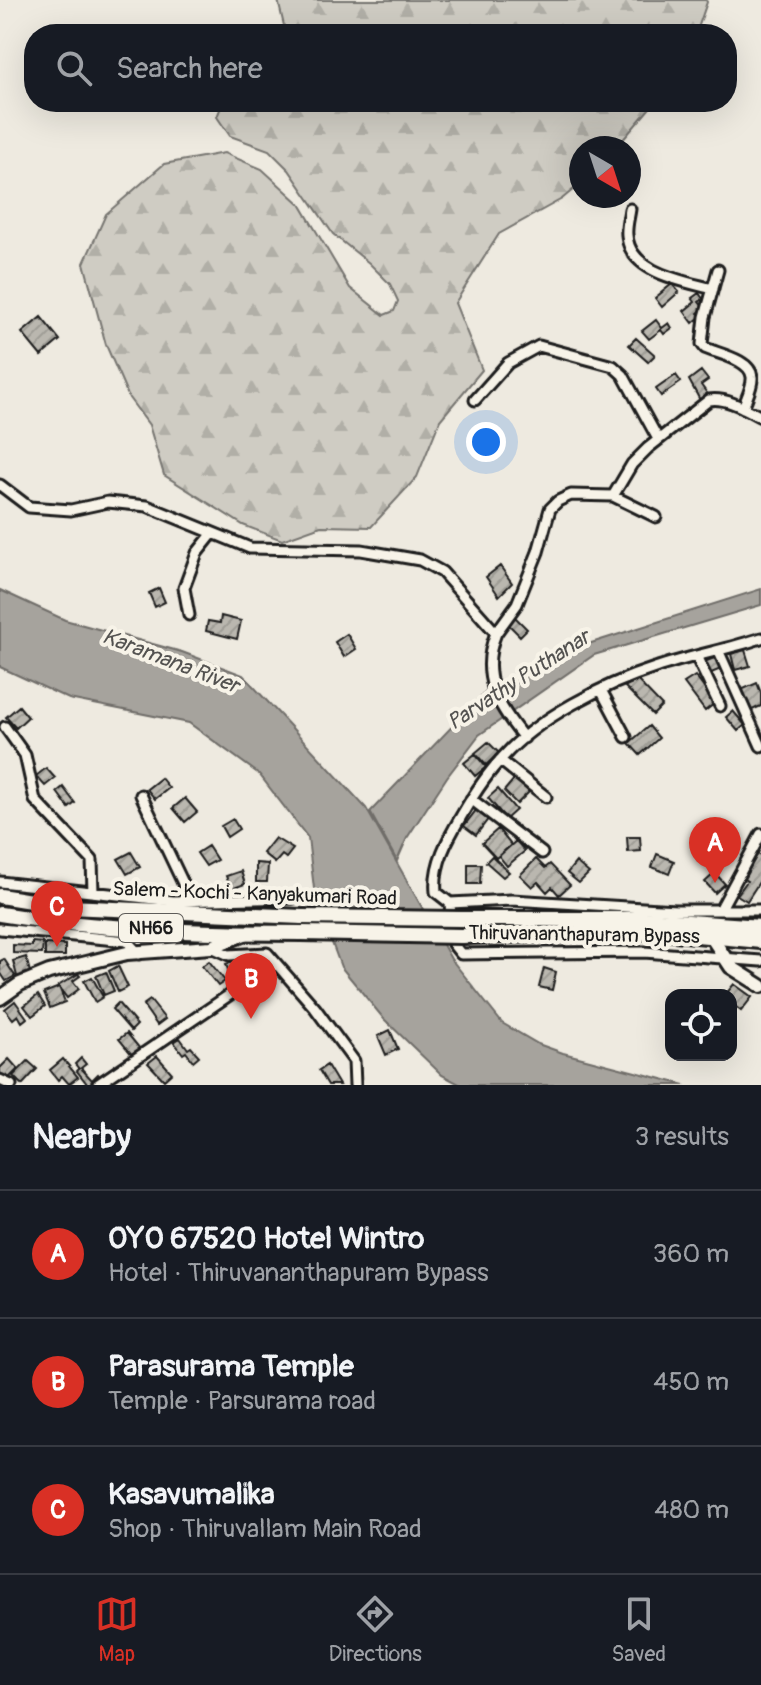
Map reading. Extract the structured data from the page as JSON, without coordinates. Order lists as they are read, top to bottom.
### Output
{
  "streets": {
    "highway": ["Salem - Kochi - Kanyakumari Road", "NH66", "Thiruvananthapuram Bypass"]
  },
  "crossings": [
    ["Salem - Kochi - Kanyakumari Road", "Thiruvananthapuram Bypass"]
  ],
  "water": ["Karamana River", "Parvathy Puthanar"],
  "north": "bottom right",
  "page": {
    "search": "Search here",
    "pins": ["A", "C", "B"],
    "heading": ["Nearby", "3 results"],
    "list": [
      {
        "mark": "A",
        "name": "OYO 67520 Hotel Wintro",
        "note": "Hotel · Thiruvananthapuram Bypass",
        "value": "360 m"
      },
      {
        "mark": "B",
        "name": "Parasurama Temple",
        "note": "Temple · Parsurama road",
        "value": "450 m"
      },
      {
        "mark": "C",
        "name": "Kasavumalika",
        "note": "Shop · Thiruvallam Main Road",
        "value": "480 m"
      }
    ],
    "nav": ["Map", "Directions", "Saved"]
  }
}
